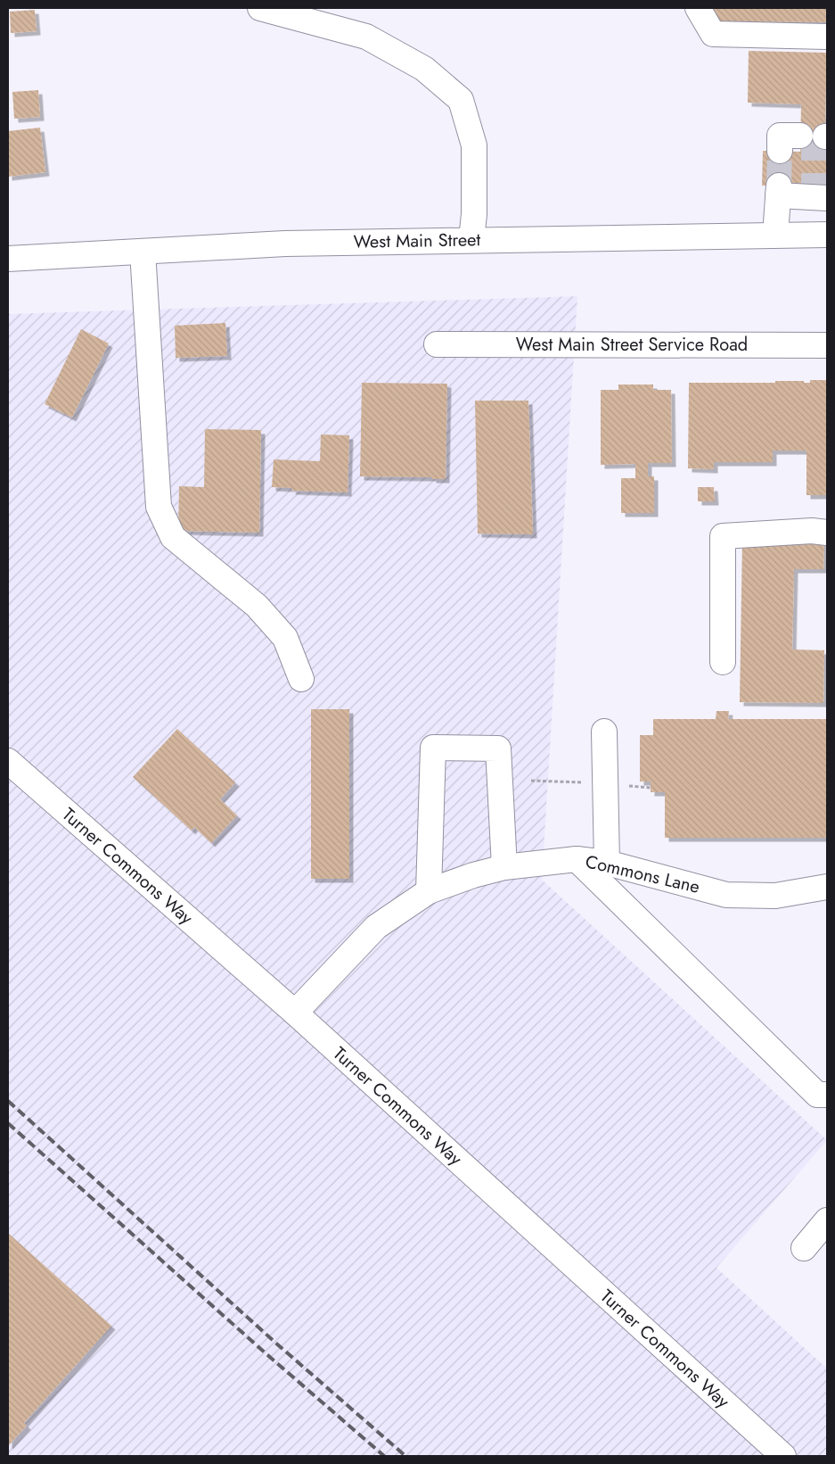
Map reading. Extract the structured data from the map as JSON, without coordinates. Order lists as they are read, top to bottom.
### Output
{
  "streets": {
    "main road": [
      "West Main Street",
      "West Main Street Service Road",
      "Turner Commons Way",
      "Commons Lane"
    ]
  },
  "crossings": [
    ["Turner Commons Way", "Commons Lane"]
  ]
}
